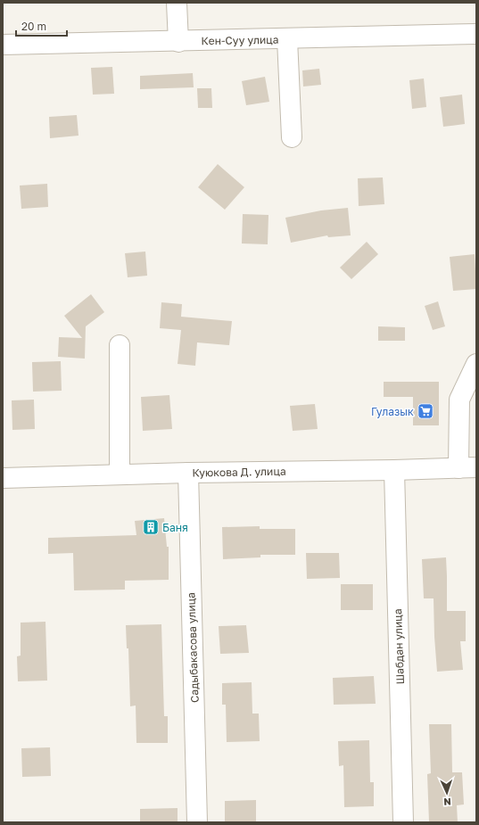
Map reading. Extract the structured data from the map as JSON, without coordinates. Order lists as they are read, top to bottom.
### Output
{
  "streets": {
    "street": [
      "Кен-Суу улица",
      "Куюкова Д. улица",
      "Шабдан улица",
      "Садыбакасова улица"
    ]
  },
  "crossings": [
    ["Куюкова Д. улица", "Шабдан улица"],
    ["Куюкова Д. улица", "Садыбакасова улица"]
  ],
  "places": {
    "supermarket": ["Гулазык"],
    "building": ["Баня"]
  },
  "scale_bar": "20 m",
  "north": "bottom"
}
